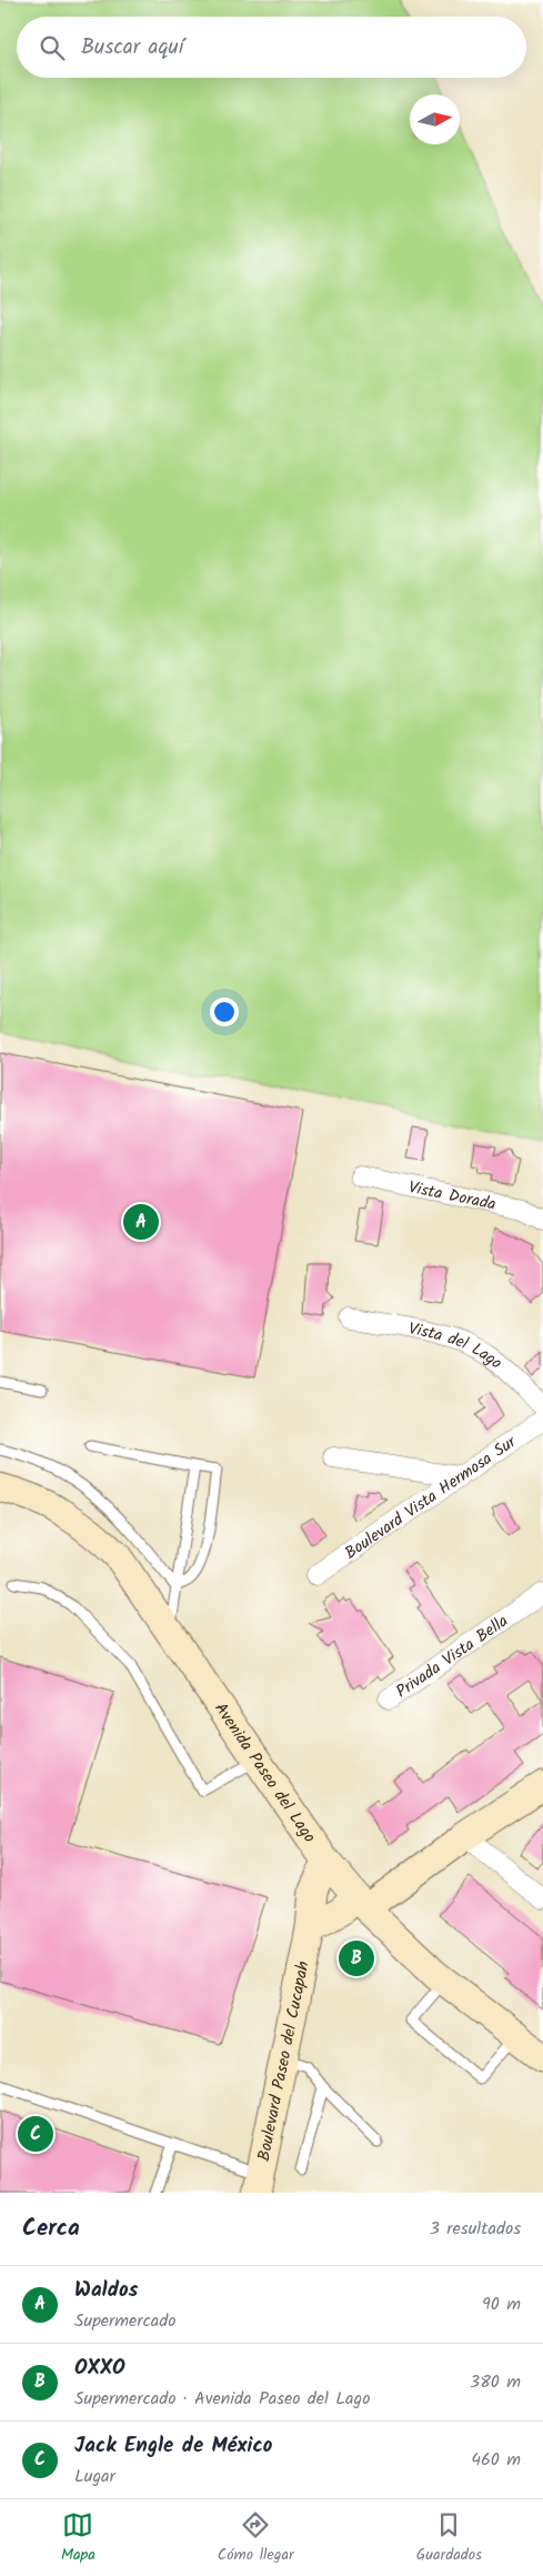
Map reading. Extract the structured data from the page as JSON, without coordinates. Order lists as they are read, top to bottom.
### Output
{
  "streets": {
    "main road": ["Avenida Paseo del Lago", "Boulevard Paseo del Cucapah"],
    "street": [
      "Vista Dorada",
      "Vista del Lago",
      "Boulevard Vista Hermosa Sur",
      "Privada Vista Bella"
    ]
  },
  "crossings": [
    ["Avenida Paseo del Lago", "Boulevard Paseo del Cucapah"]
  ],
  "north": "right",
  "page": {
    "search": "Buscar aquí",
    "pins": ["A", "B", "C"],
    "heading": ["Cerca", "3 resultados"],
    "list": [
      {
        "mark": "A",
        "name": "Waldos",
        "note": "Supermercado",
        "value": "90 m"
      },
      {
        "mark": "B",
        "name": "OXXO",
        "note": "Supermercado · Avenida Paseo del Lago",
        "value": "380 m"
      },
      {
        "mark": "C",
        "name": "Jack Engle de México",
        "note": "Lugar",
        "value": "460 m"
      }
    ],
    "nav": ["Mapa", "Cómo llegar", "Guardados"]
  }
}
